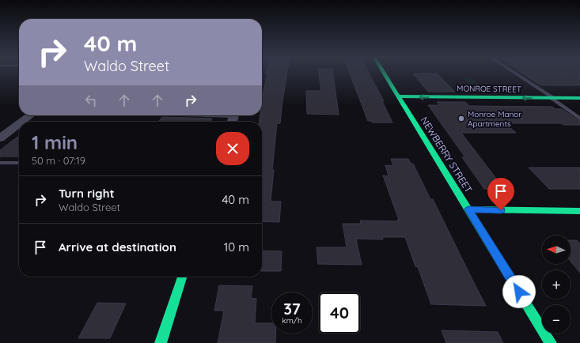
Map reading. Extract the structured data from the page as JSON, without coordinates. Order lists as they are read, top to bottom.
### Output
{
  "streets": {
    "street": ["MONROE STREET", "NEWBERRY STREET"]
  },
  "crossings": [
    ["MONROE STREET", "NEWBERRY STREET"]
  ],
  "one_way": ["MONROE STREET"],
  "places": ["Monroe Manor Apartments"],
  "north": "left",
  "page": {
    "turn": ["40 m", "Waldo Street"],
    "heading": ["1 min", "50 m · 07:19"],
    "list": [
      {
        "name": "Turn right",
        "note": "Waldo Street",
        "value": "40 m"
      },
      {
        "name": "Arrive at destination",
        "value": "10 m"
      }
    ],
    "map_buttons": ["+", "−"],
    "speed": "37 km/h",
    "limit": "40"
  }
}
